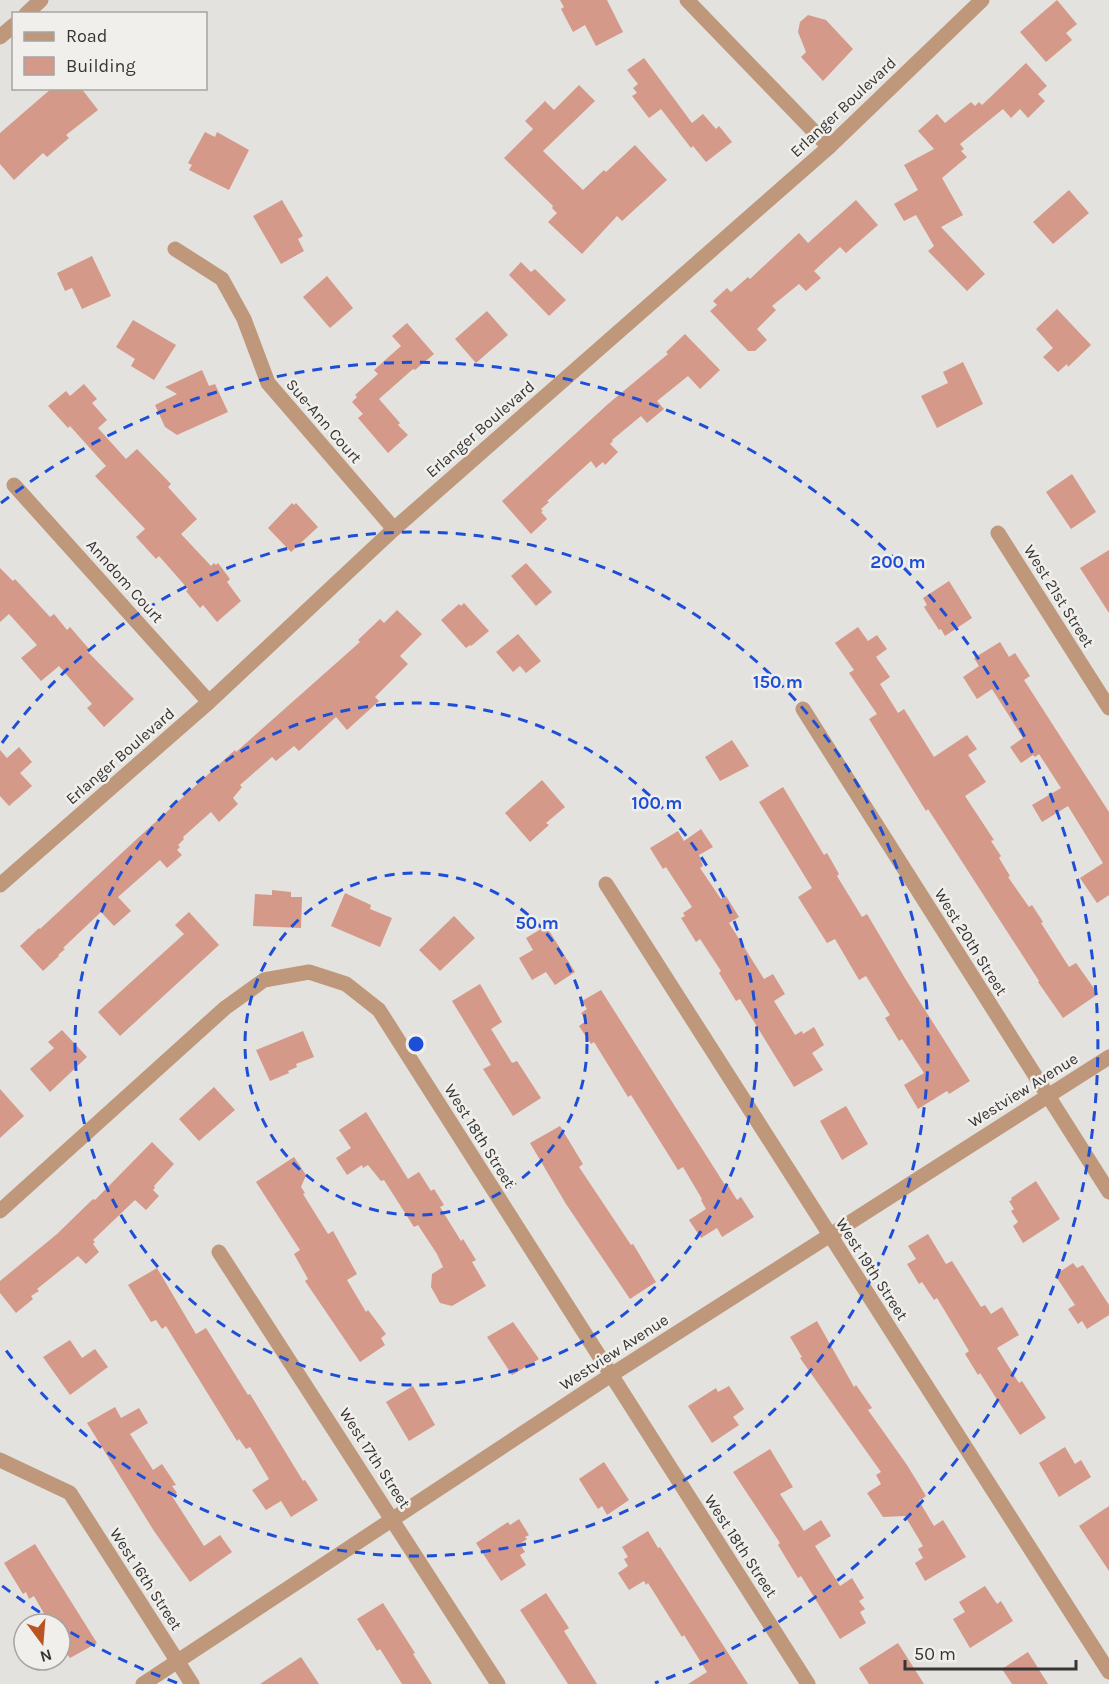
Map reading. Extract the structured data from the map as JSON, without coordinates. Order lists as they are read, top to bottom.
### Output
{
  "streets": {
    "street": [
      "Erlanger Boulevard",
      "Sue-Ann Court",
      "Anndom Court",
      "West 21st Street",
      "West 20th Street",
      "Westview Avenue",
      "West 18th Street",
      "West 19th Street",
      "West 17th Street",
      "West 16th Street"
    ]
  },
  "crossings": [
    ["Erlanger Boulevard", "Sue-Ann Court"],
    ["Erlanger Boulevard", "Anndom Court"],
    ["West 20th Street", "Westview Avenue"],
    ["Westview Avenue", "West 18th Street"],
    ["Westview Avenue", "West 19th Street"],
    ["Westview Avenue", "West 17th Street"],
    ["Westview Avenue", "West 16th Street"]
  ],
  "legend": ["Road", "Building"],
  "scale_bar": "50 m",
  "north": "bottom",
  "rings": [
    "200 m",
    "150 m",
    "100 m",
    "50 m"
  ]
}
